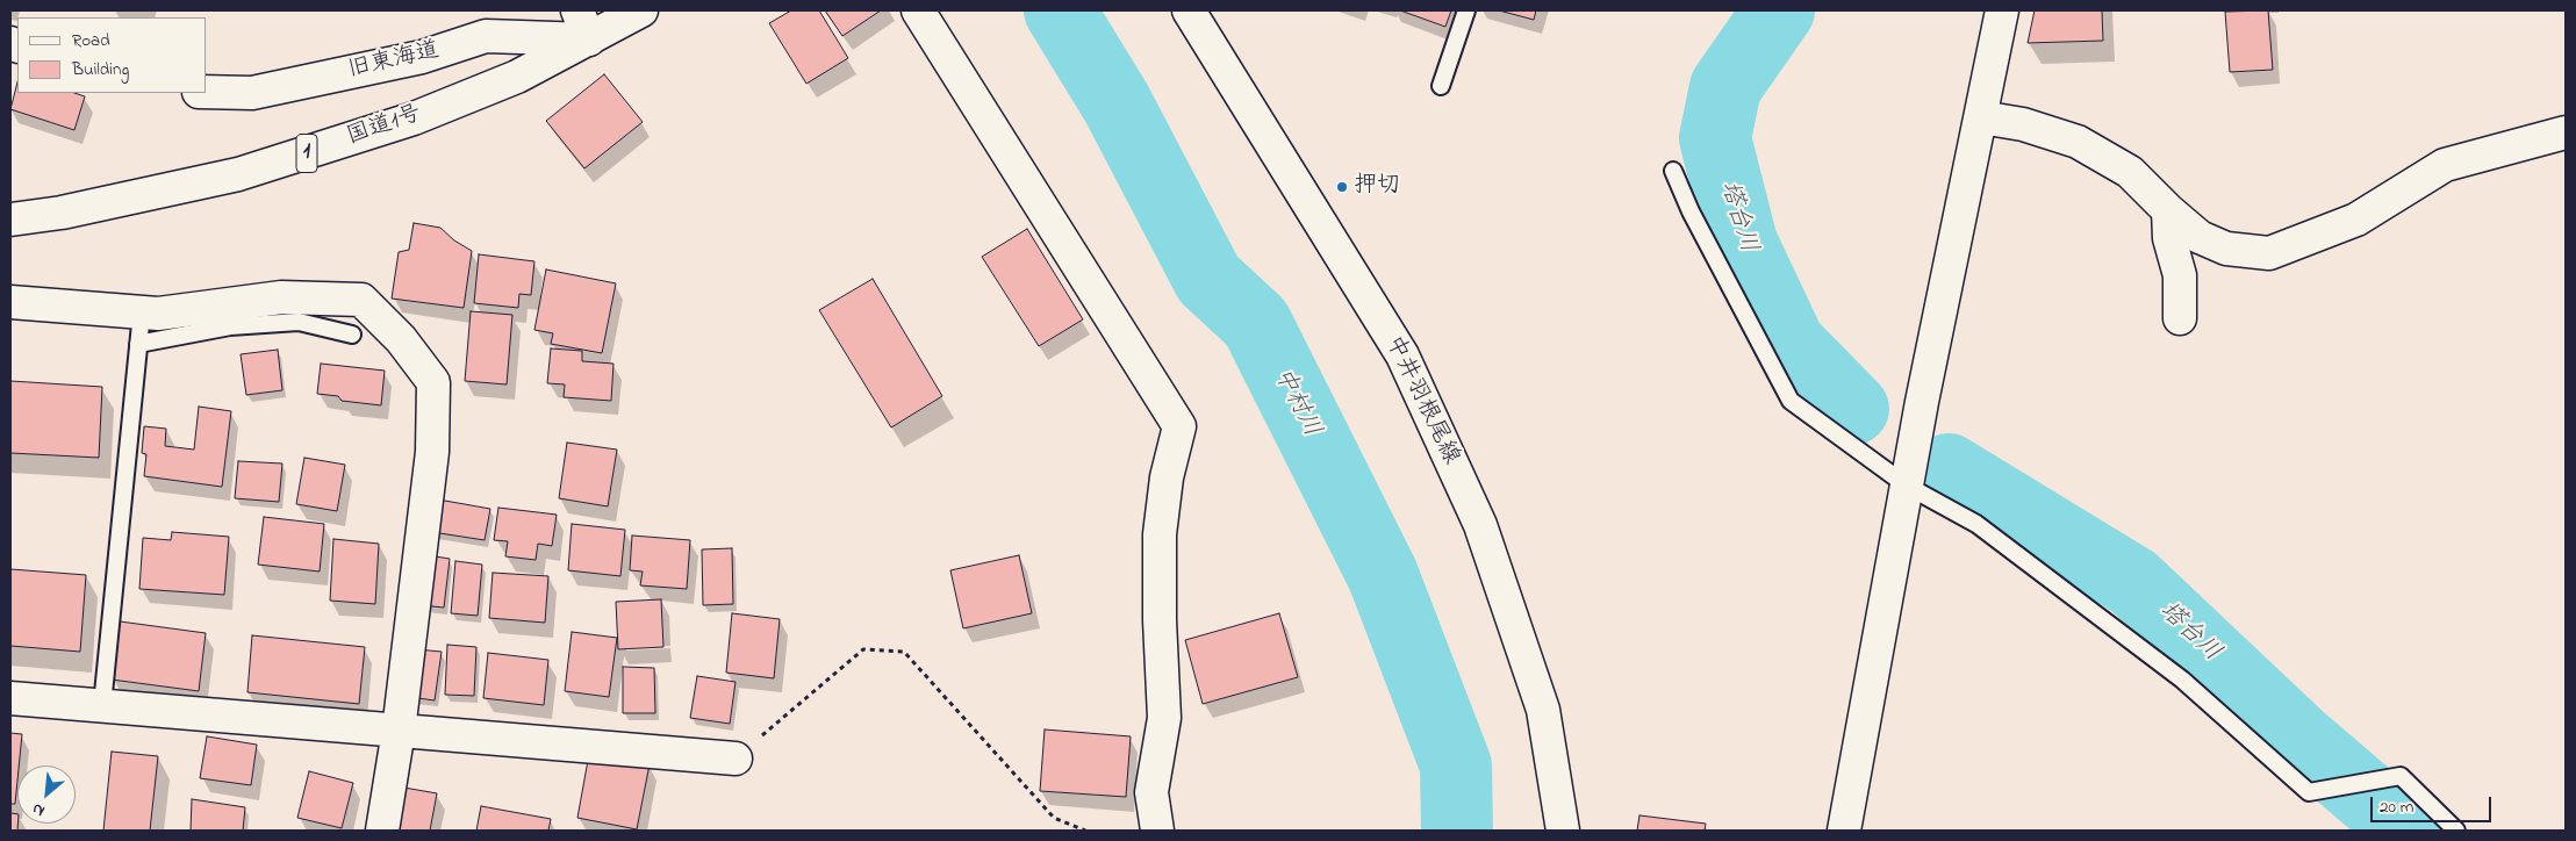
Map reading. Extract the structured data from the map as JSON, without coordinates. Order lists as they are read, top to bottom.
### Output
{
  "streets": {
    "main road": [
      "旧東海道",
      "国道1号",
      "1",
      "中井羽根尾線"
    ]
  },
  "crossings": [
    ["旧東海道", "国道1号"]
  ],
  "water": ["塔台川", "中村川"],
  "places": ["押切"],
  "legend": ["Road", "Building"],
  "scale_bar": "20 m",
  "north": "bottom left"
}
